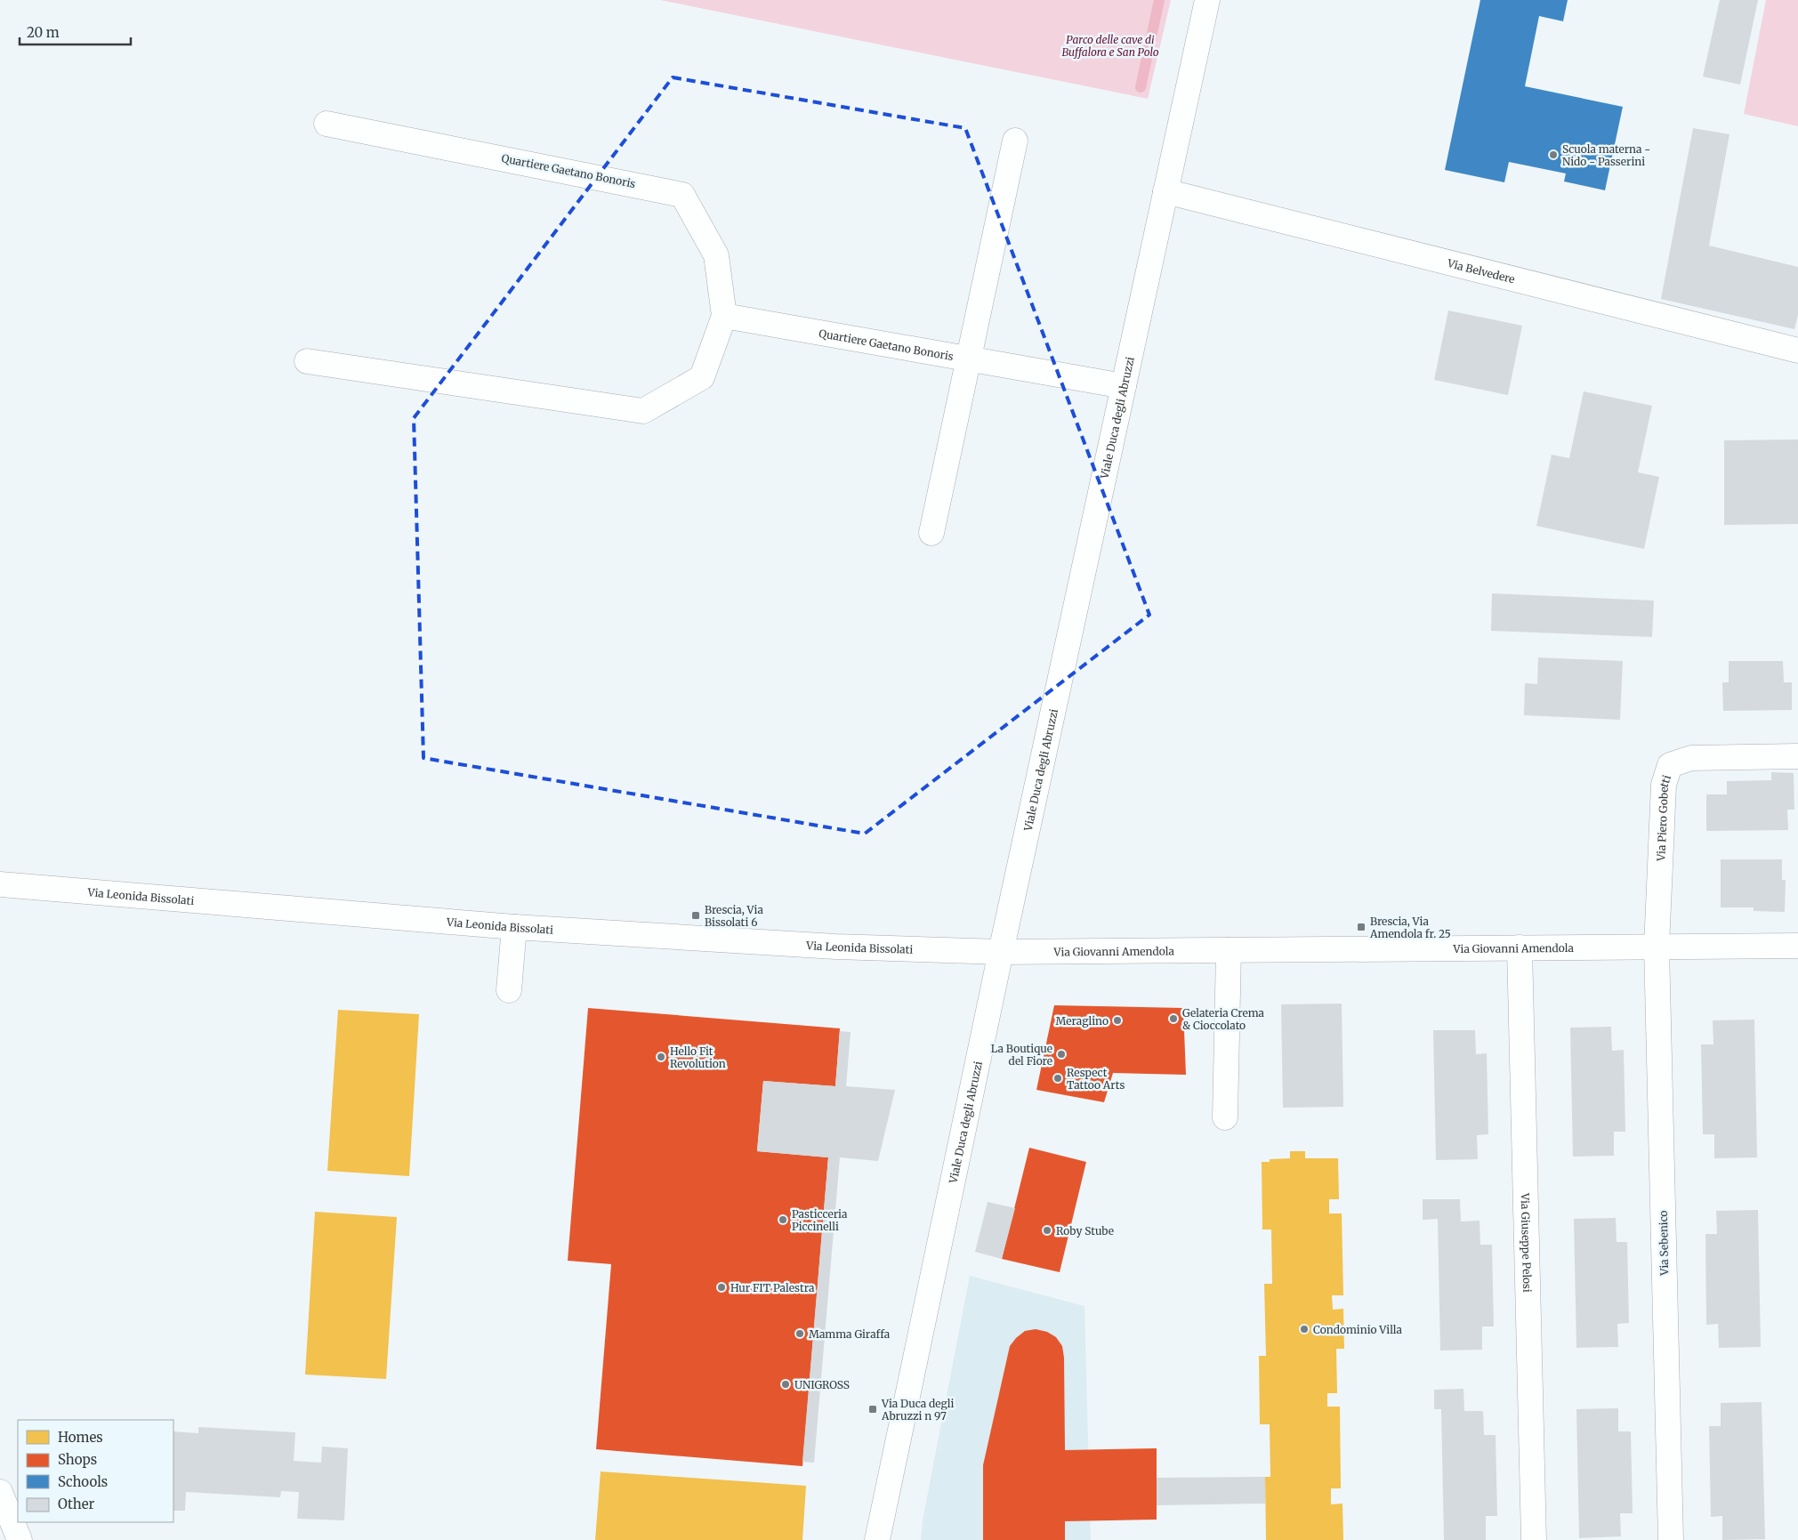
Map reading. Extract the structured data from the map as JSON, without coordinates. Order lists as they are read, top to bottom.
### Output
{
  "streets": {
    "street": [
      "Quartiere Gaetano Bonoris",
      "Via Belvedere",
      "Viale Duca degli Abruzzi",
      "Via Piero Gobetti",
      "Via Leonida Bissolati",
      "Via Giovanni Amendola",
      "Via Sebenico",
      "Via Giuseppe Pelosi"
    ]
  },
  "crossings": [
    ["Quartiere Gaetano Bonoris", "Viale Duca degli Abruzzi"],
    ["Via Belvedere", "Viale Duca degli Abruzzi"],
    ["Viale Duca degli Abruzzi", "Via Leonida Bissolati"],
    ["Viale Duca degli Abruzzi", "Via Giovanni Amendola"],
    ["Via Piero Gobetti", "Via Giovanni Amendola"],
    ["Via Piero Gobetti", "Via Sebenico"],
    ["Via Leonida Bissolati", "Via Giovanni Amendola"],
    ["Via Giovanni Amendola", "Via Sebenico"],
    ["Via Giovanni Amendola", "Via Giuseppe Pelosi"]
  ],
  "parks": ["Parco delle cave di Buffalora e San Polo"],
  "places": {
    "other": [
      "Scuola materna - Nido - Passerini",
      "Gelateria Crema & Cioccolato",
      "Meraglino",
      "La Boutique del Fiore",
      "Hello Fit Revolution",
      "Respect Tattoo Arts",
      "Pasticceria Piccinelli",
      "Roby Stube",
      "Hur FIT Palestra",
      "Condominio Villa",
      "Mamma Giraffa",
      "UNIGROSS"
    ],
    "transit": ["Brescia, Via Bissolati 6", "Brescia, Via Amendola fr. 25", "Via Duca degli Abruzzi n 97"]
  },
  "legend": [
    "Homes",
    "Shops",
    "Schools",
    "Other"
  ],
  "scale_bar": "20 m"
}
